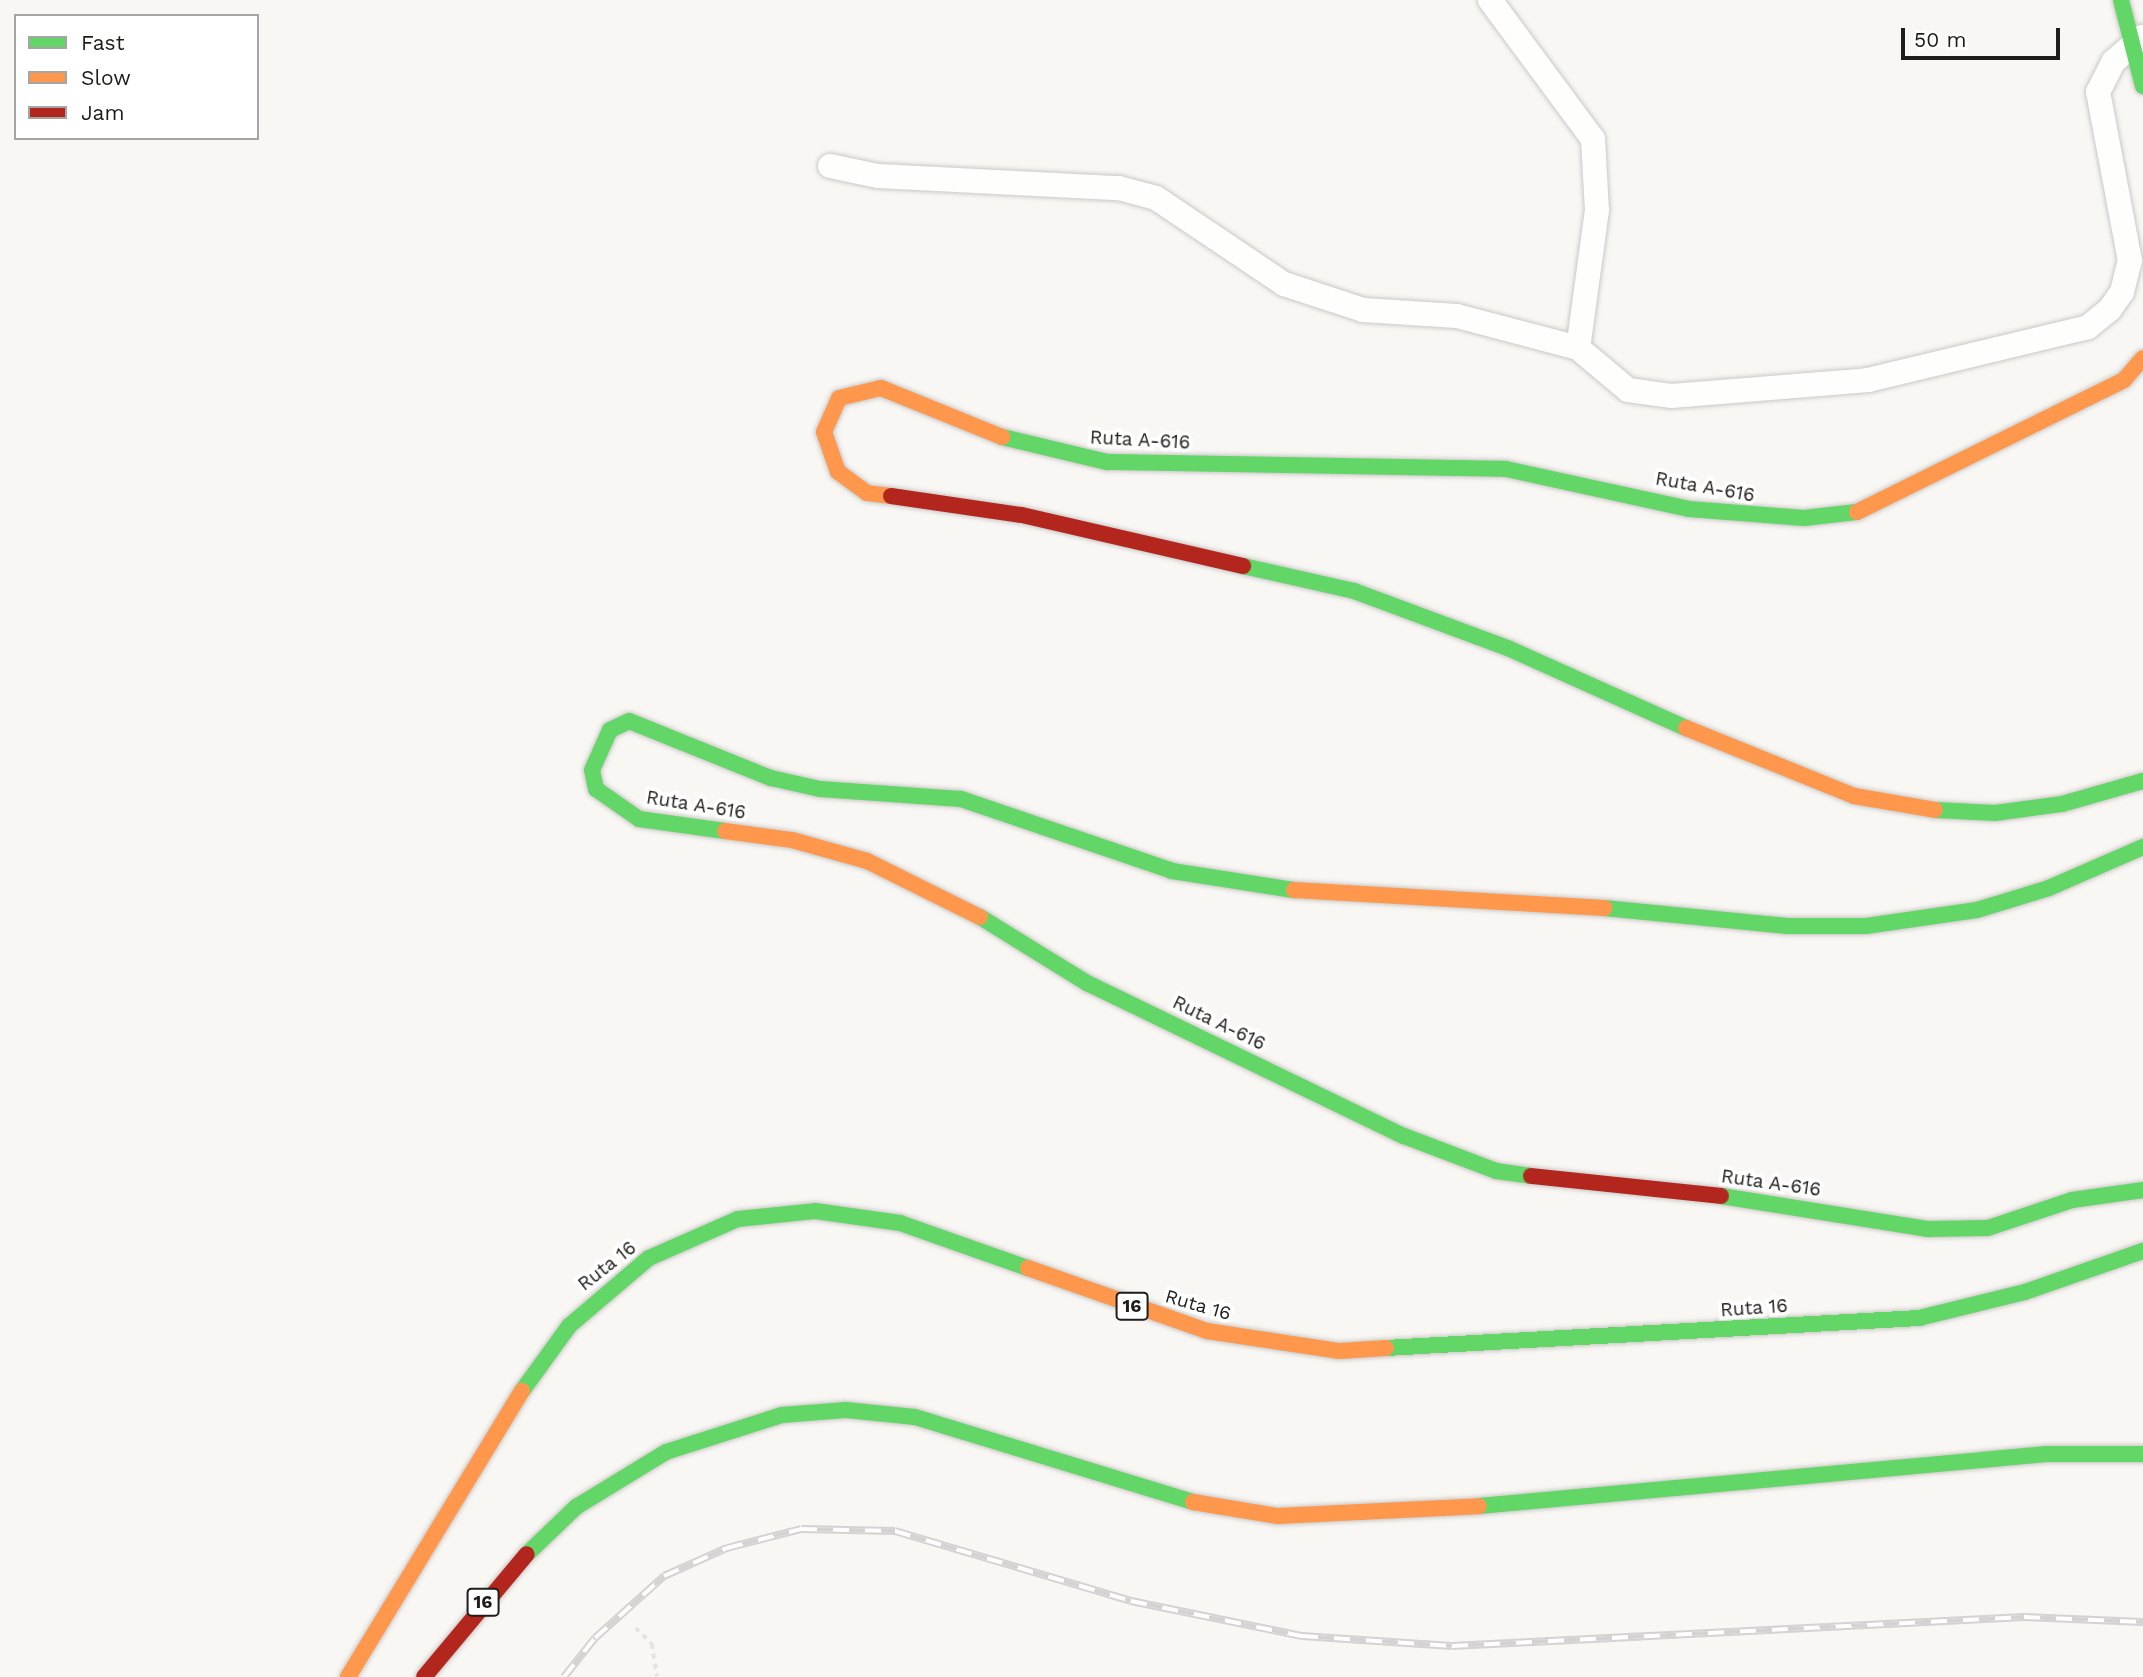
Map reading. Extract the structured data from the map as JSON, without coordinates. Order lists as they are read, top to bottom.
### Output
{
  "streets": {
    "main road": ["Ruta A-616", "Ruta 16", "16"]
  },
  "legend": ["Fast", "Slow", "Jam"],
  "scale_bar": "50 m"
}
